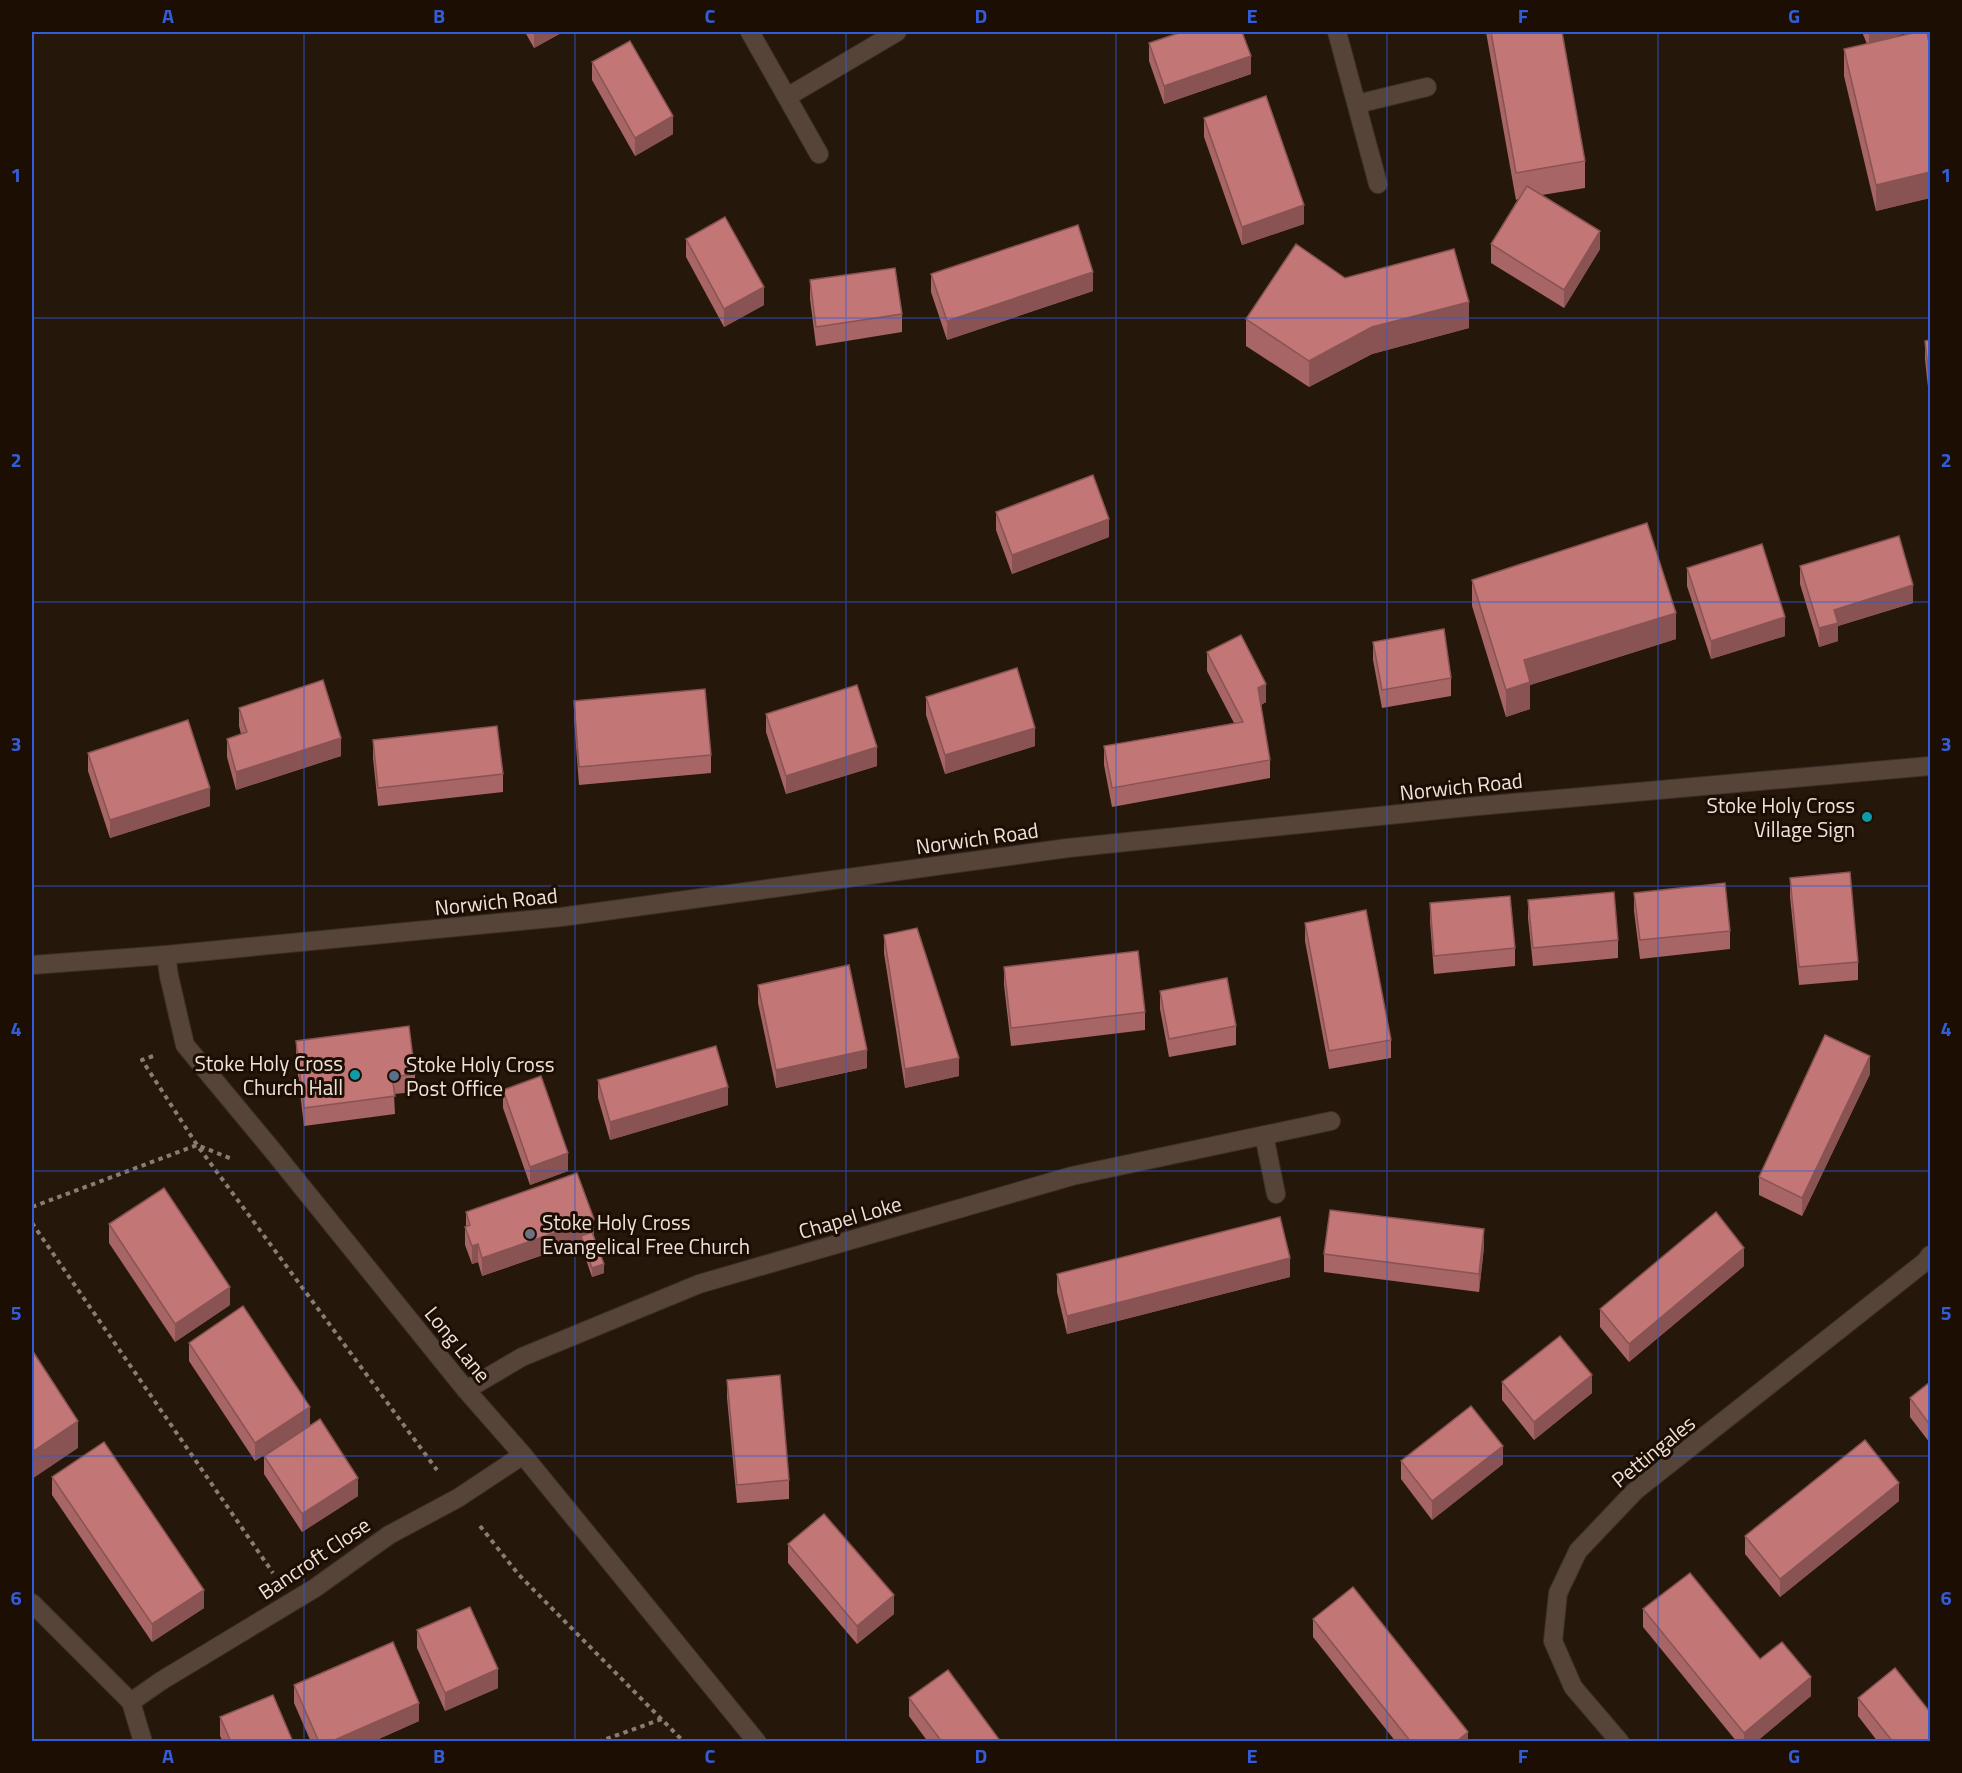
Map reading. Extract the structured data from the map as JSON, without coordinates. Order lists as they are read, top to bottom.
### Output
{
  "streets": {
    "street": [
      "Norwich Road",
      "Chapel Loke",
      "Long Lane",
      "Pettingales",
      "Bancroft Close"
    ]
  },
  "crossings": [
    ["Norwich Road", "Long Lane"],
    ["Chapel Loke", "Long Lane"],
    ["Long Lane", "Bancroft Close"]
  ],
  "places": [
    "Stoke Holy Cross Village Sign",
    "Stoke Holy Cross Church Hall",
    "Stoke Holy Cross Post Office",
    "Stoke Holy Cross Evangelical Free Church"
  ],
  "grid": {
    "columns": [
      "A",
      "B",
      "C",
      "D",
      "E",
      "F",
      "G"
    ],
    "rows": [
      "1",
      "2",
      "3",
      "4",
      "5",
      "6"
    ]
  }
}
